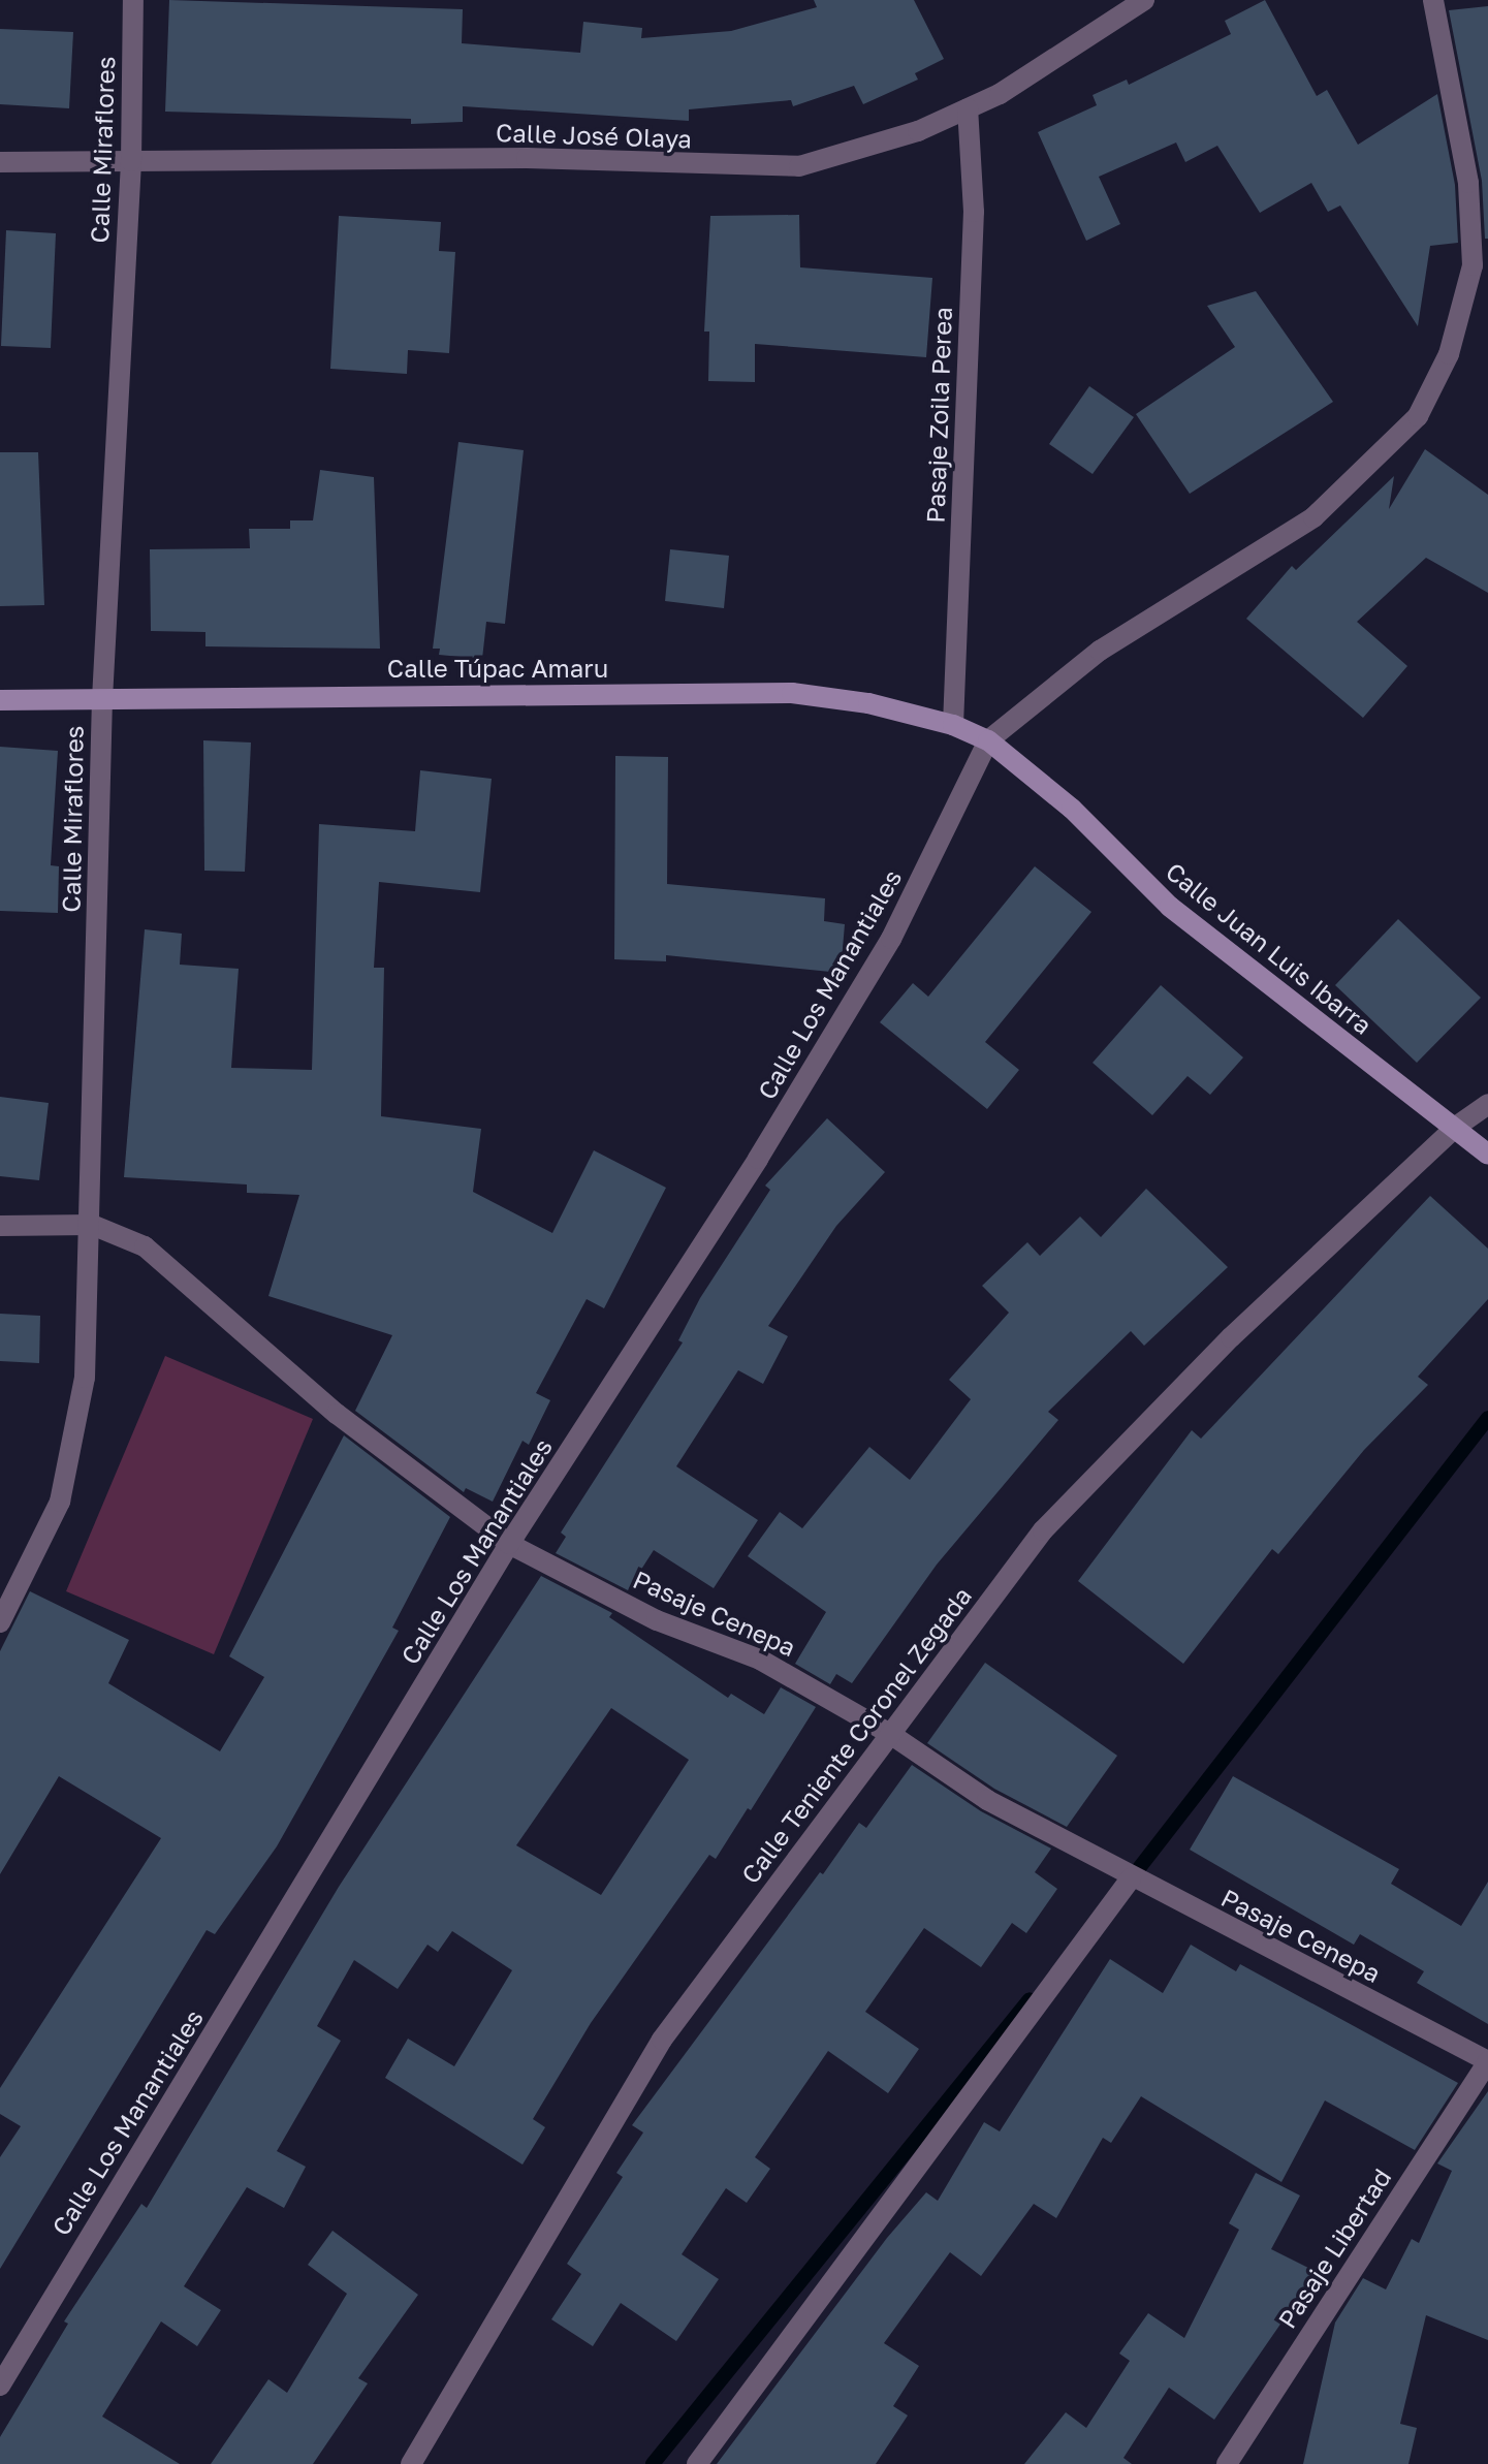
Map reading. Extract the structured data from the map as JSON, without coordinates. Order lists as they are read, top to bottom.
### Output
{
  "streets": {
    "street": [
      "Calle José Olaya",
      "Calle Miraflores",
      "Pasaje Zoila Perea",
      "Calle Túpac Amaru",
      "Calle Juan Luis Ibarra",
      "Calle Los Manantiales",
      "Pasaje Cenepa",
      "Calle Teniente Coronel Zegada",
      "Pasaje Libertad"
    ]
  },
  "crossings": [
    ["Calle José Olaya", "Calle Miraflores"],
    ["Calle José Olaya", "Pasaje Zoila Perea"],
    ["Calle Miraflores", "Calle Túpac Amaru"],
    ["Calle Miraflores", "Pasaje Cenepa"],
    ["Pasaje Zoila Perea", "Calle Túpac Amaru"],
    ["Calle Túpac Amaru", "Calle Juan Luis Ibarra"],
    ["Calle Túpac Amaru", "Calle Los Manantiales"],
    ["Calle Juan Luis Ibarra", "Calle Los Manantiales"],
    ["Calle Juan Luis Ibarra", "Calle Teniente Coronel Zegada"],
    ["Calle Los Manantiales", "Pasaje Cenepa"],
    ["Pasaje Cenepa", "Calle Teniente Coronel Zegada"],
    ["Pasaje Cenepa", "Pasaje Libertad"]
  ]
}
